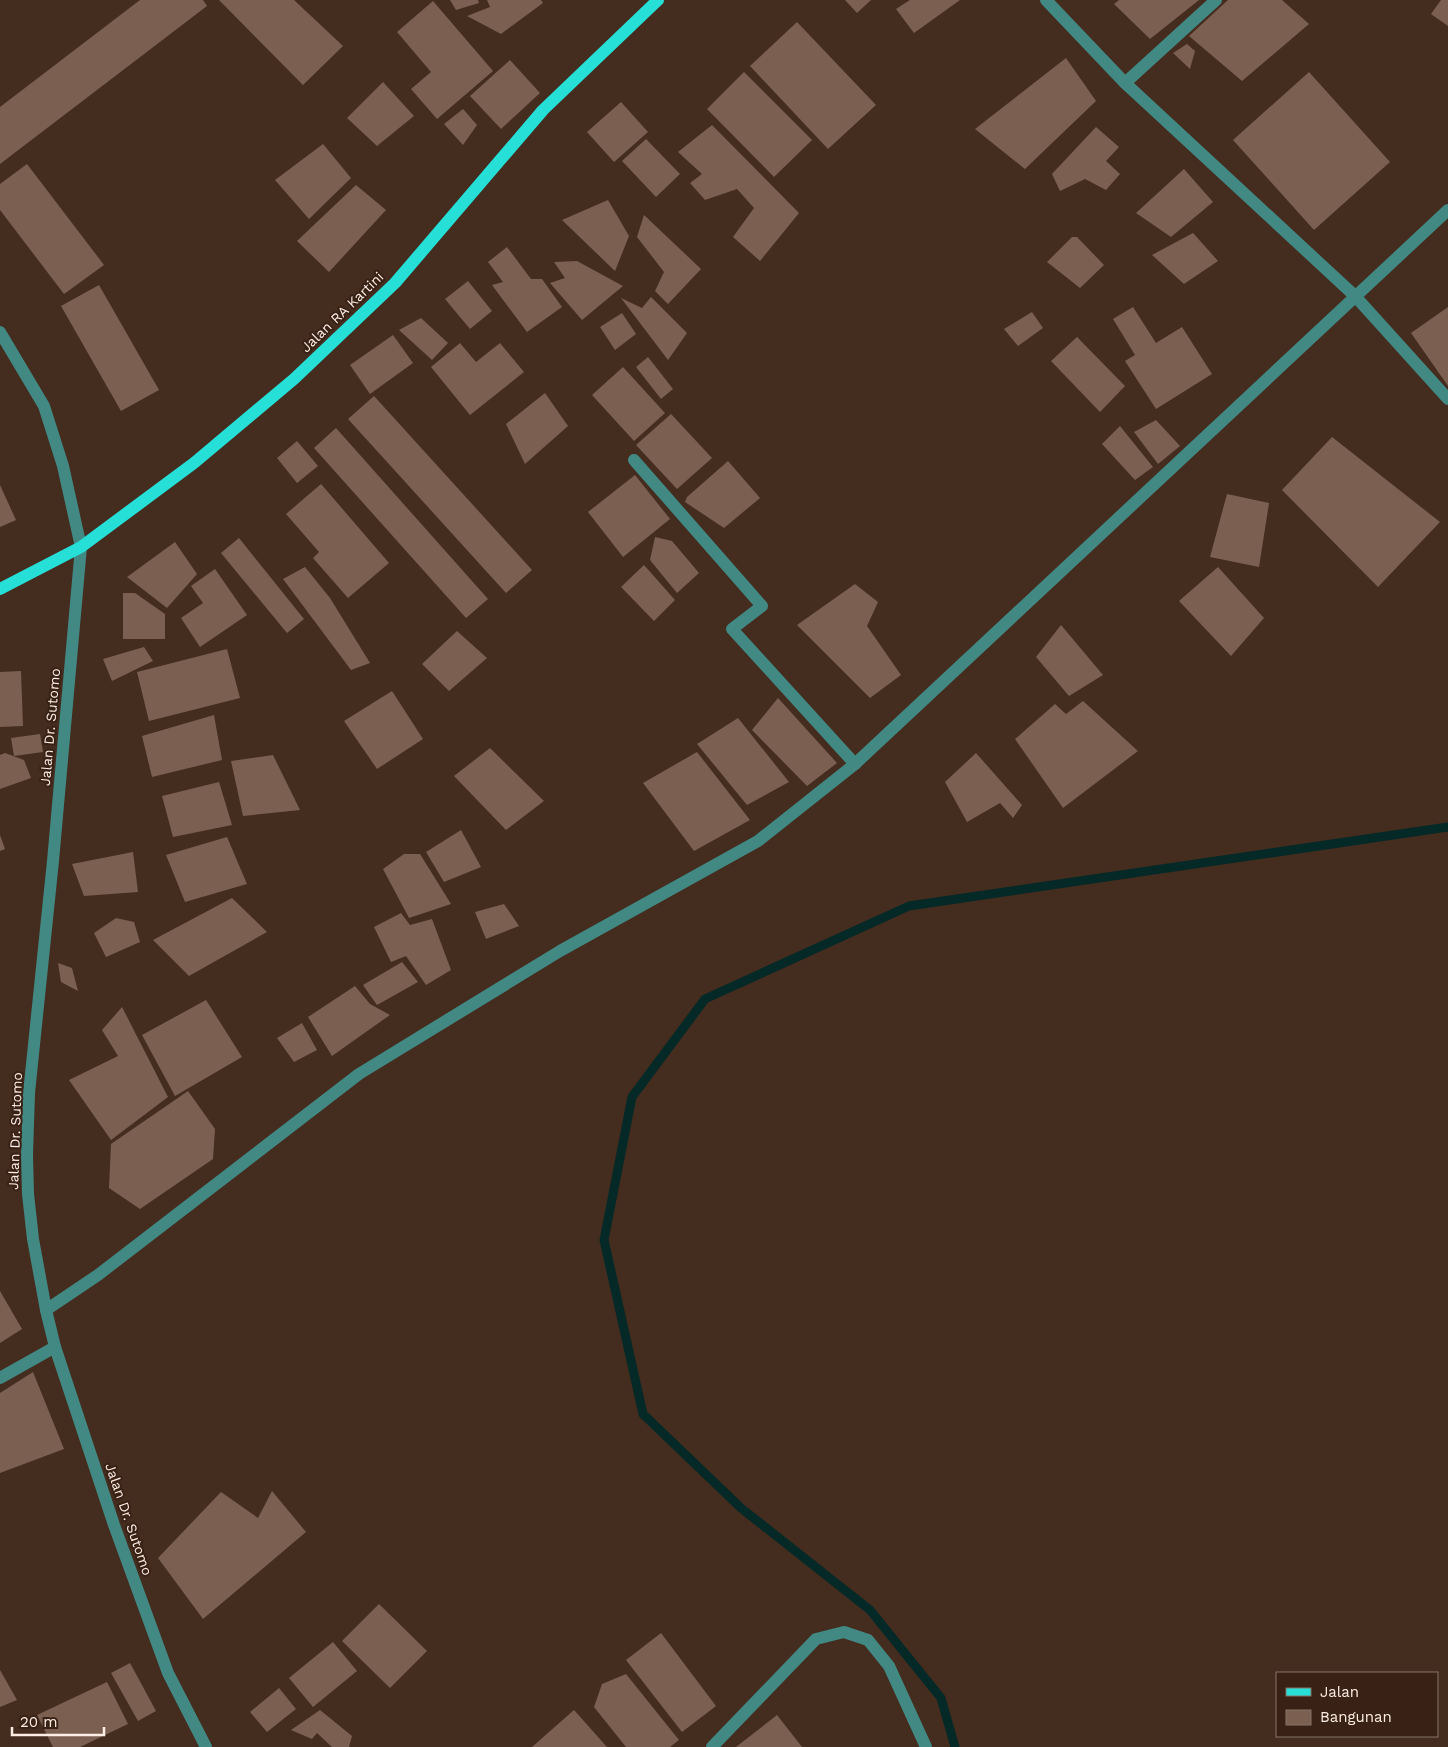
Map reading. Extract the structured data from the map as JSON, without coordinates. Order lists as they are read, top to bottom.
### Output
{
  "streets": {
    "main road": ["Jalan RA Kartini"],
    "street": ["Jalan Dr. Sutomo"]
  },
  "crossings": [
    ["Jalan RA Kartini", "Jalan Dr. Sutomo"]
  ],
  "legend": ["Jalan", "Bangunan"],
  "scale_bar": "20 m"
}
